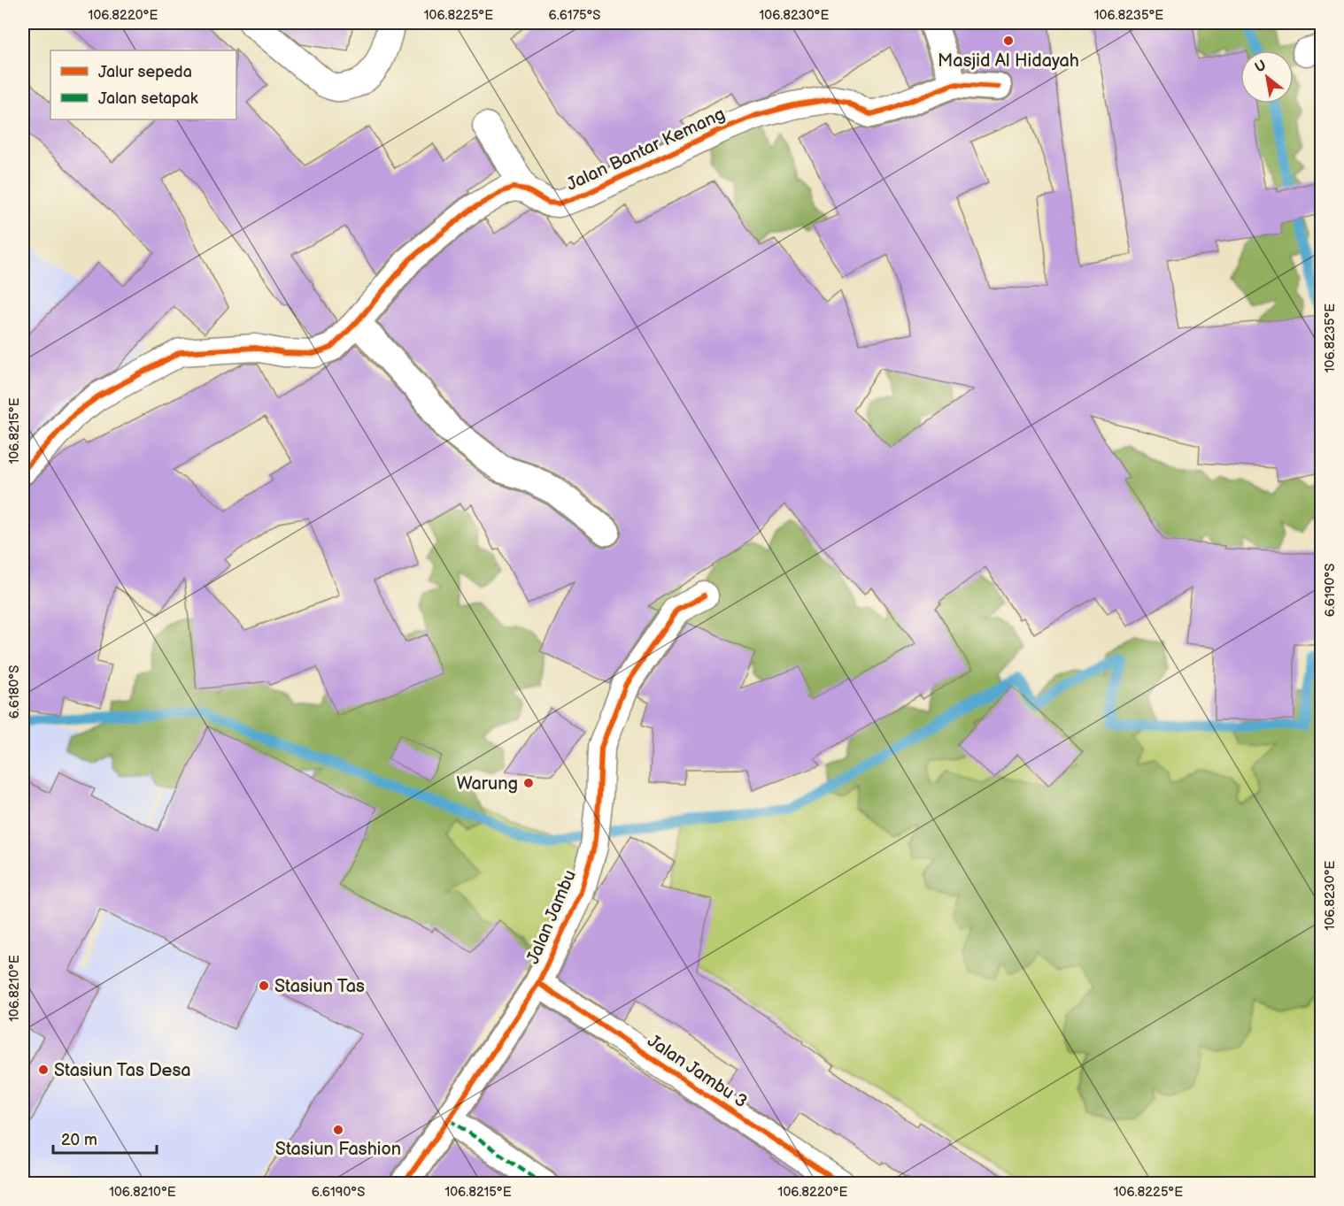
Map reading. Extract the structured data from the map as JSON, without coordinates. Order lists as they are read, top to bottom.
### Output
{
  "streets": {
    "street": ["Jalan Bantar Kemang", "Jalan Jambu", "Jalan Jambu 3"]
  },
  "crossings": [
    ["Jalan Jambu", "Jalan Jambu 3"]
  ],
  "places": [
    "Masjid Al Hidayah",
    "Warung",
    "Stasiun Tas",
    "Stasiun Tas Desa",
    "Stasiun Fashion"
  ],
  "legend": ["Jalur sepeda", "Jalan setapak"],
  "scale_bar": "20 m",
  "north": "top left",
  "coordinates": [
    "106.8220°E",
    "106.8225°E",
    "6.6175°S",
    "106.8230°E",
    "106.8235°E",
    "106.8215°E",
    "6.6190°S",
    "6.6180°S",
    "106.8210°E"
  ]
}
